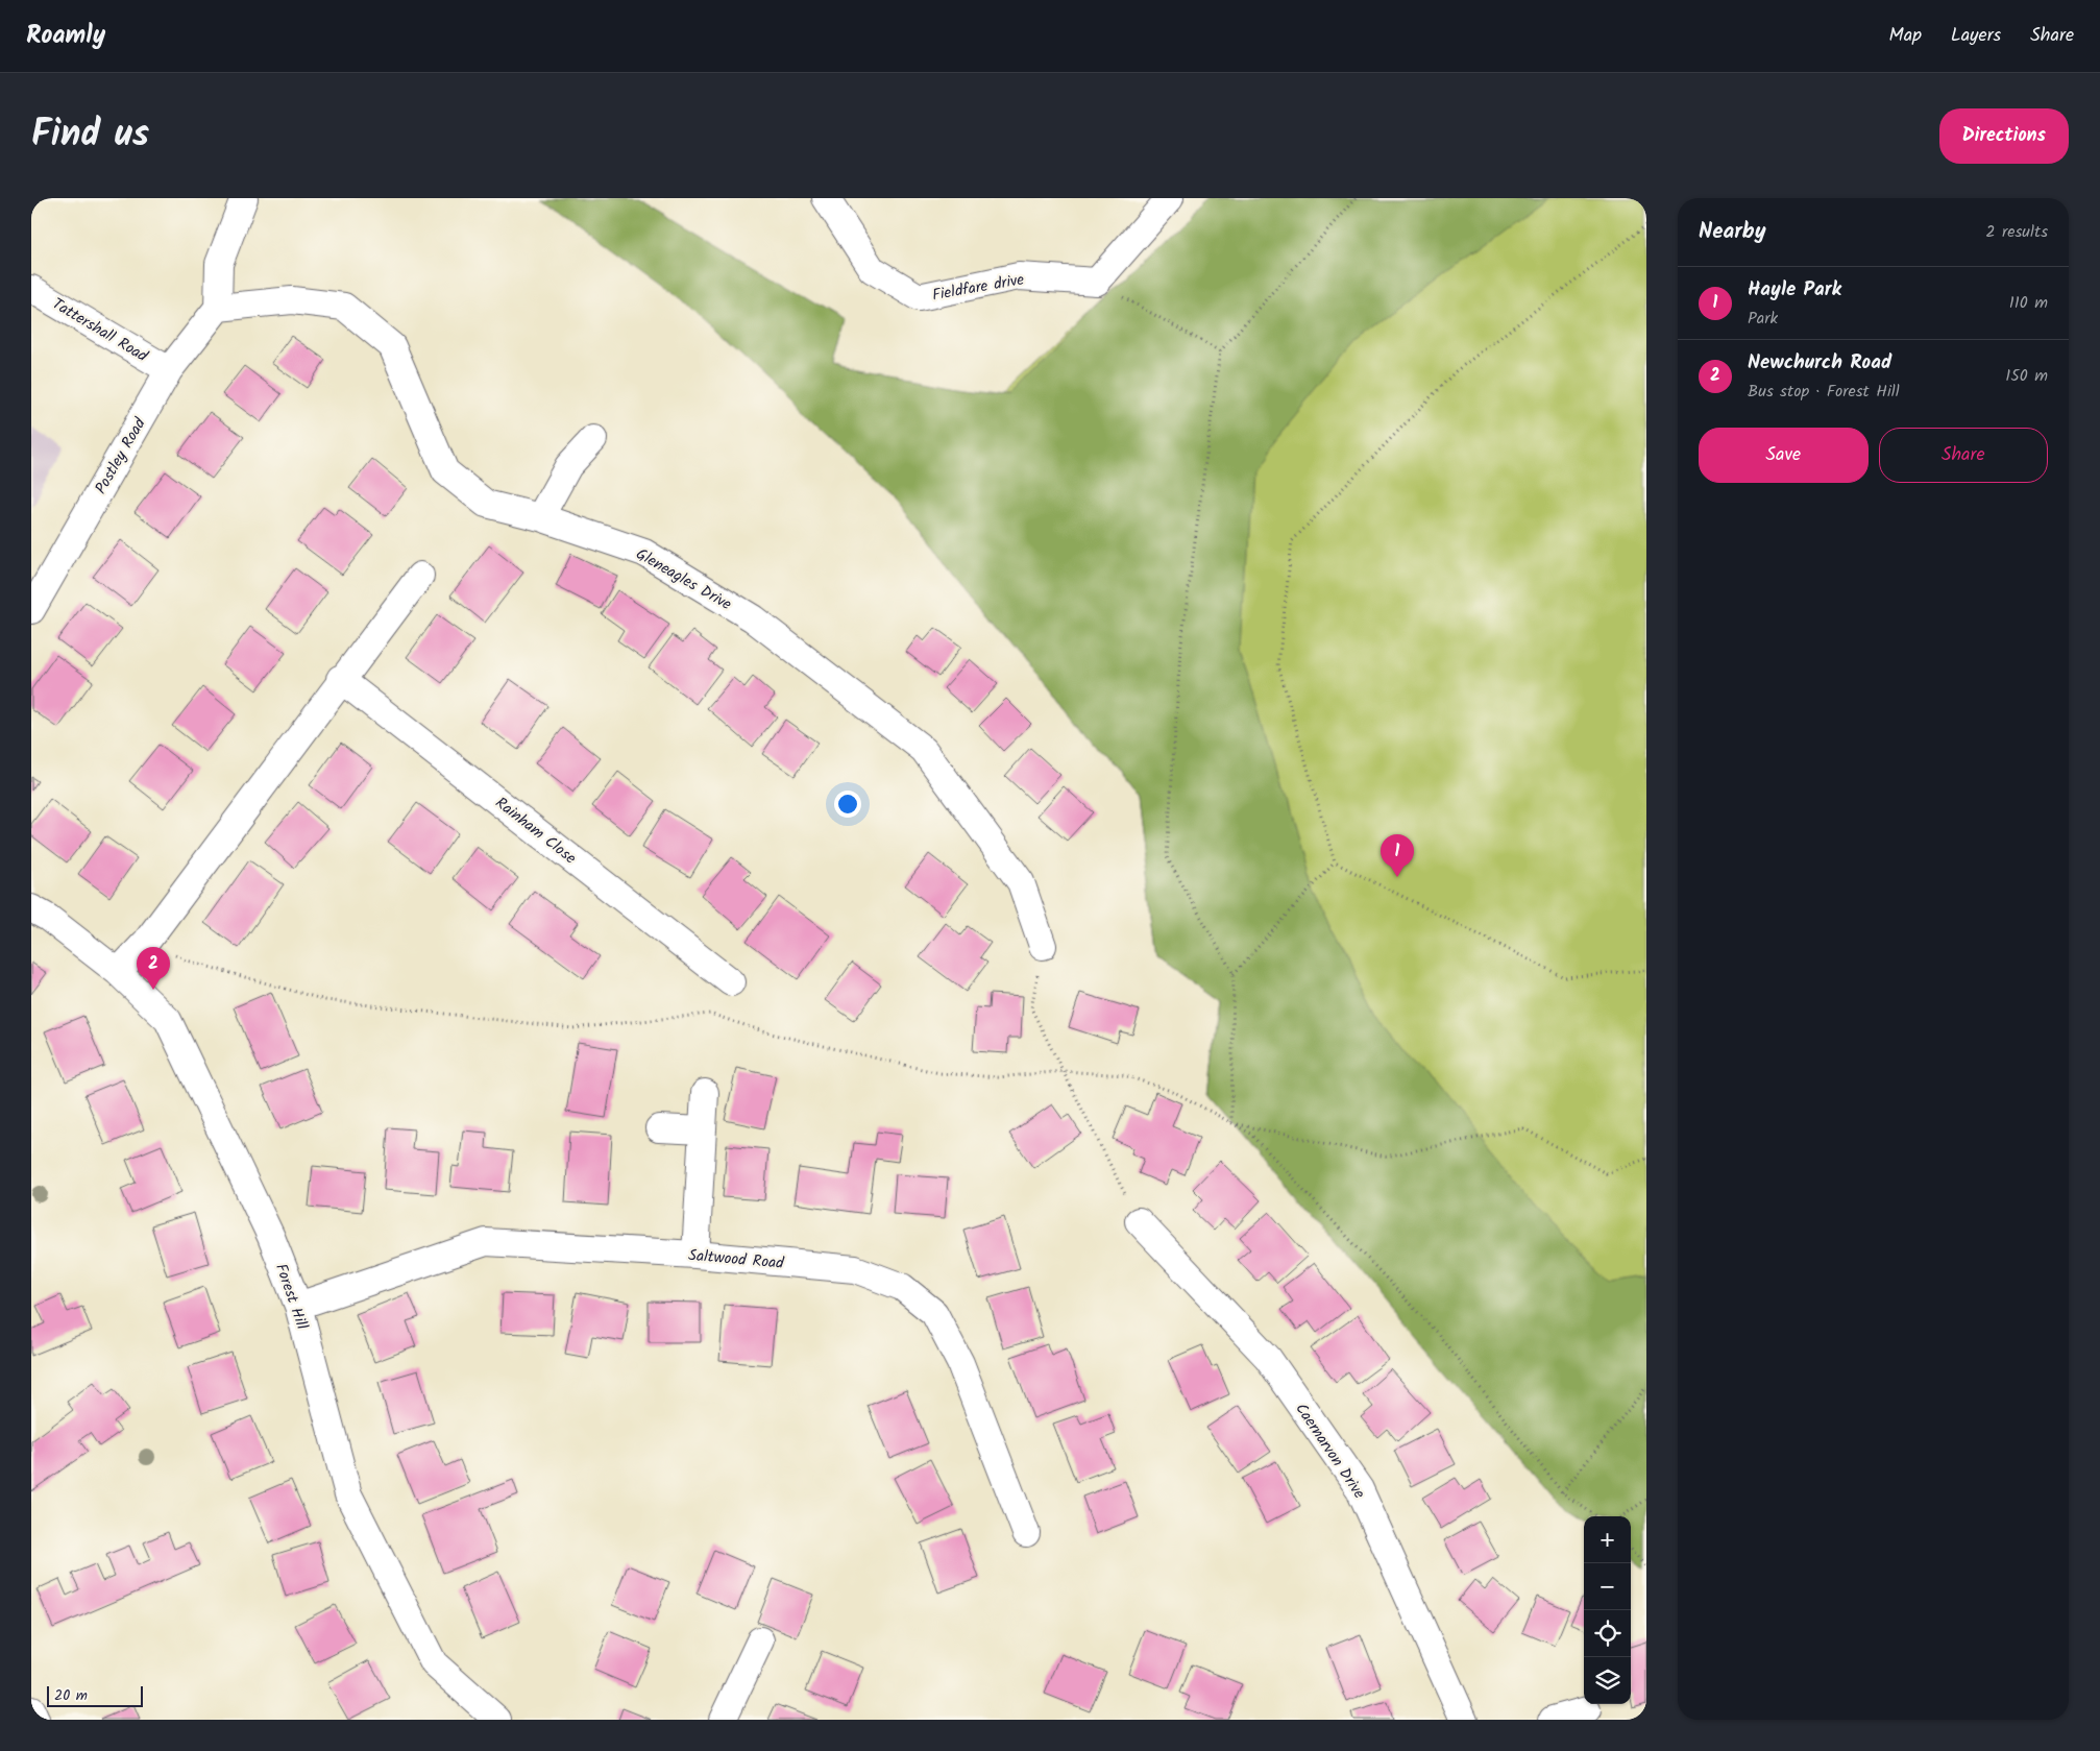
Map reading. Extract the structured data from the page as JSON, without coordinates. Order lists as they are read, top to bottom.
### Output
{
  "streets": {
    "street": [
      "Fieldfare drive",
      "Tattershall Road",
      "Postley Road",
      "Gleneagles Drive",
      "Rainham Close",
      "Saltwood Road",
      "Forest Hill",
      "Caernarvon Drive"
    ]
  },
  "crossings": [
    ["Tattershall Road", "Postley Road"],
    ["Postley Road", "Gleneagles Drive"],
    ["Saltwood Road", "Forest Hill"]
  ],
  "scale_bar": "20 m",
  "page": {
    "header": "Roamly",
    "nav": ["Map", "Layers", "Share"],
    "title": "Find us",
    "buttons": [
      "Directions",
      ["Save", "Share"]
    ],
    "heading": ["Nearby", "2 results"],
    "list": [
      {
        "mark": "1",
        "name": "Hayle Park",
        "note": "Park",
        "value": "110 m"
      },
      {
        "mark": "2",
        "name": "Newchurch Road",
        "note": "Bus stop · Forest Hill",
        "value": "150 m"
      }
    ],
    "pins": ["1", "2"],
    "map_buttons": ["+", "−"],
    "scale": "20 m"
  }
}
